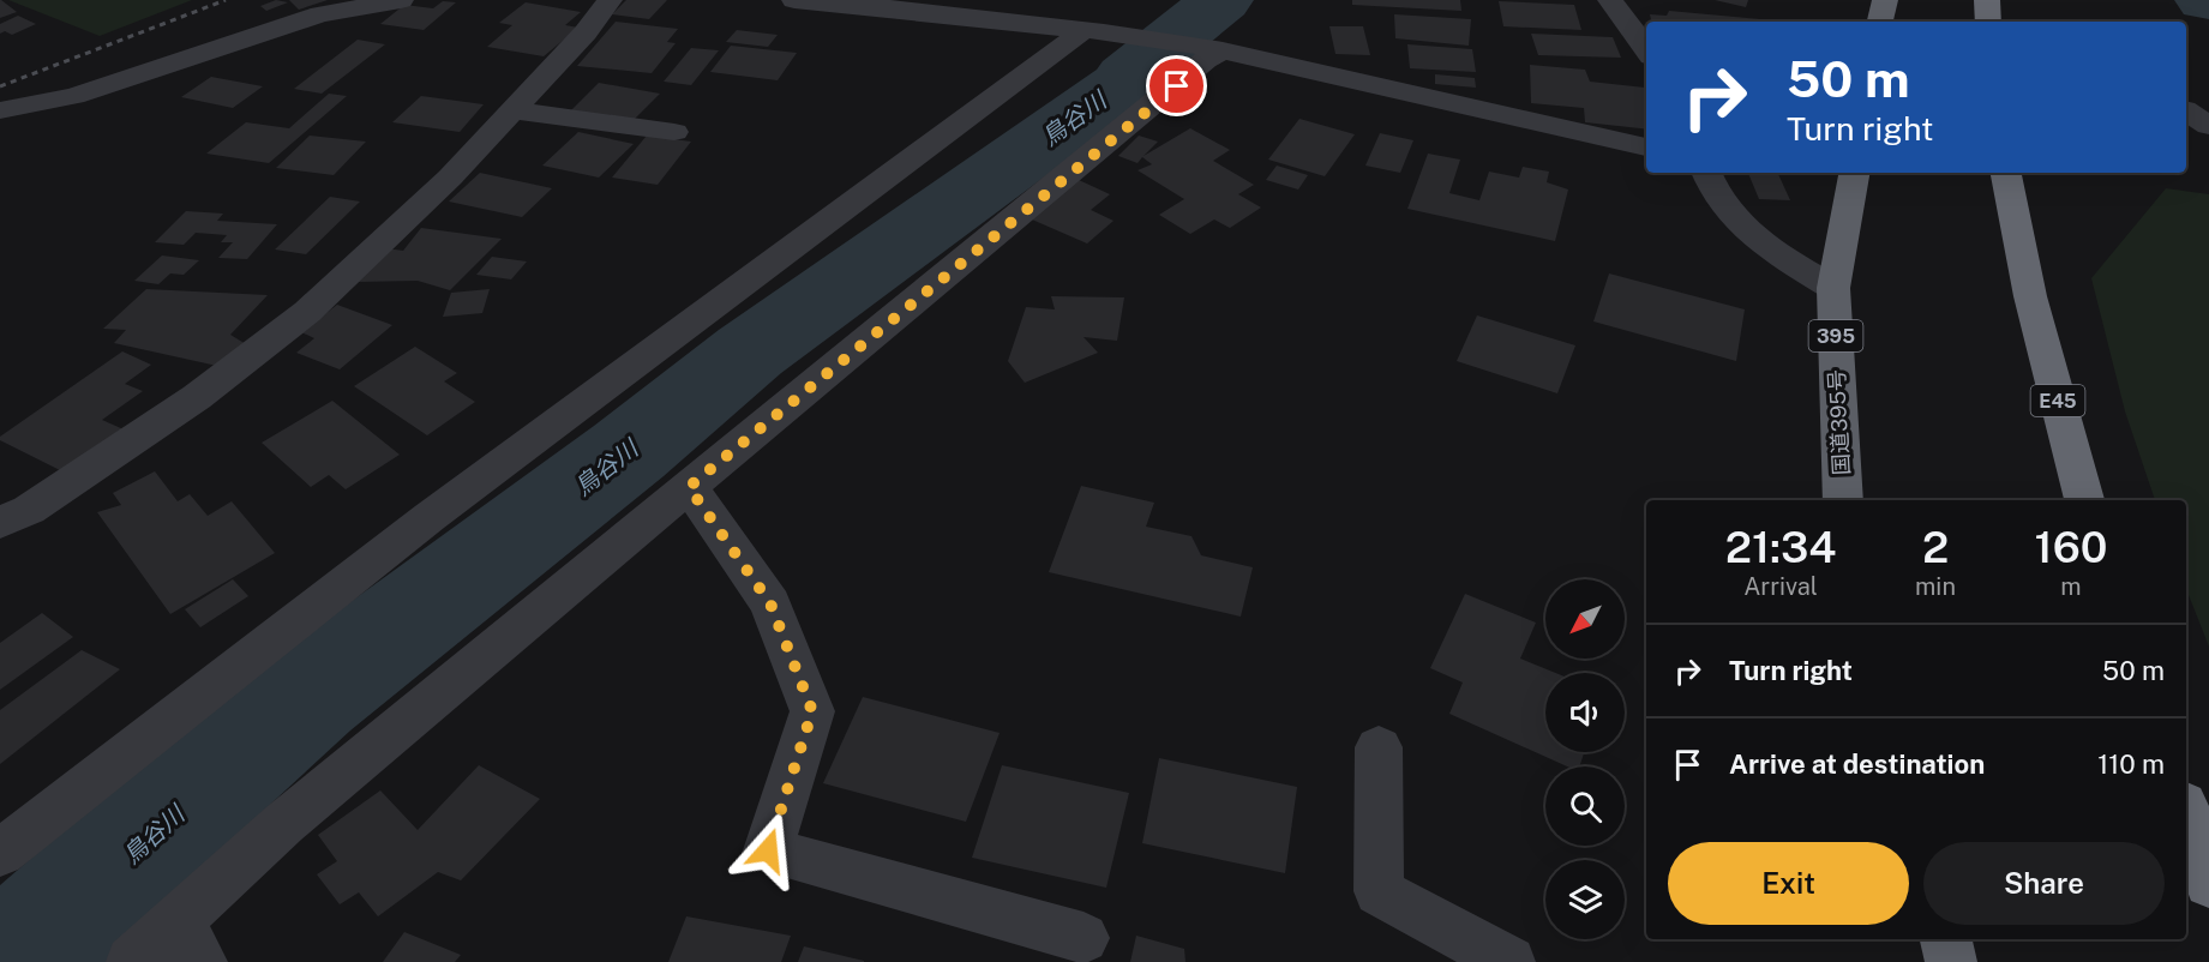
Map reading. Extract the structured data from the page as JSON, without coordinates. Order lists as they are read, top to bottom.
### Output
{
  "streets": {
    "highway": ["395", "E45", "国道395号"]
  },
  "water": ["鳥谷川"],
  "north": "bottom left",
  "page": {
    "turn": ["50 m", "Turn right"],
    "eta": [
      "21:34",
      "Arrival",
      "2",
      "min",
      "160",
      "m"
    ],
    "list": [
      {
        "name": "Turn right",
        "value": "50 m"
      },
      {
        "name": "Arrive at destination",
        "value": "110 m"
      }
    ],
    "buttons": ["Exit", "Share"]
  }
}
